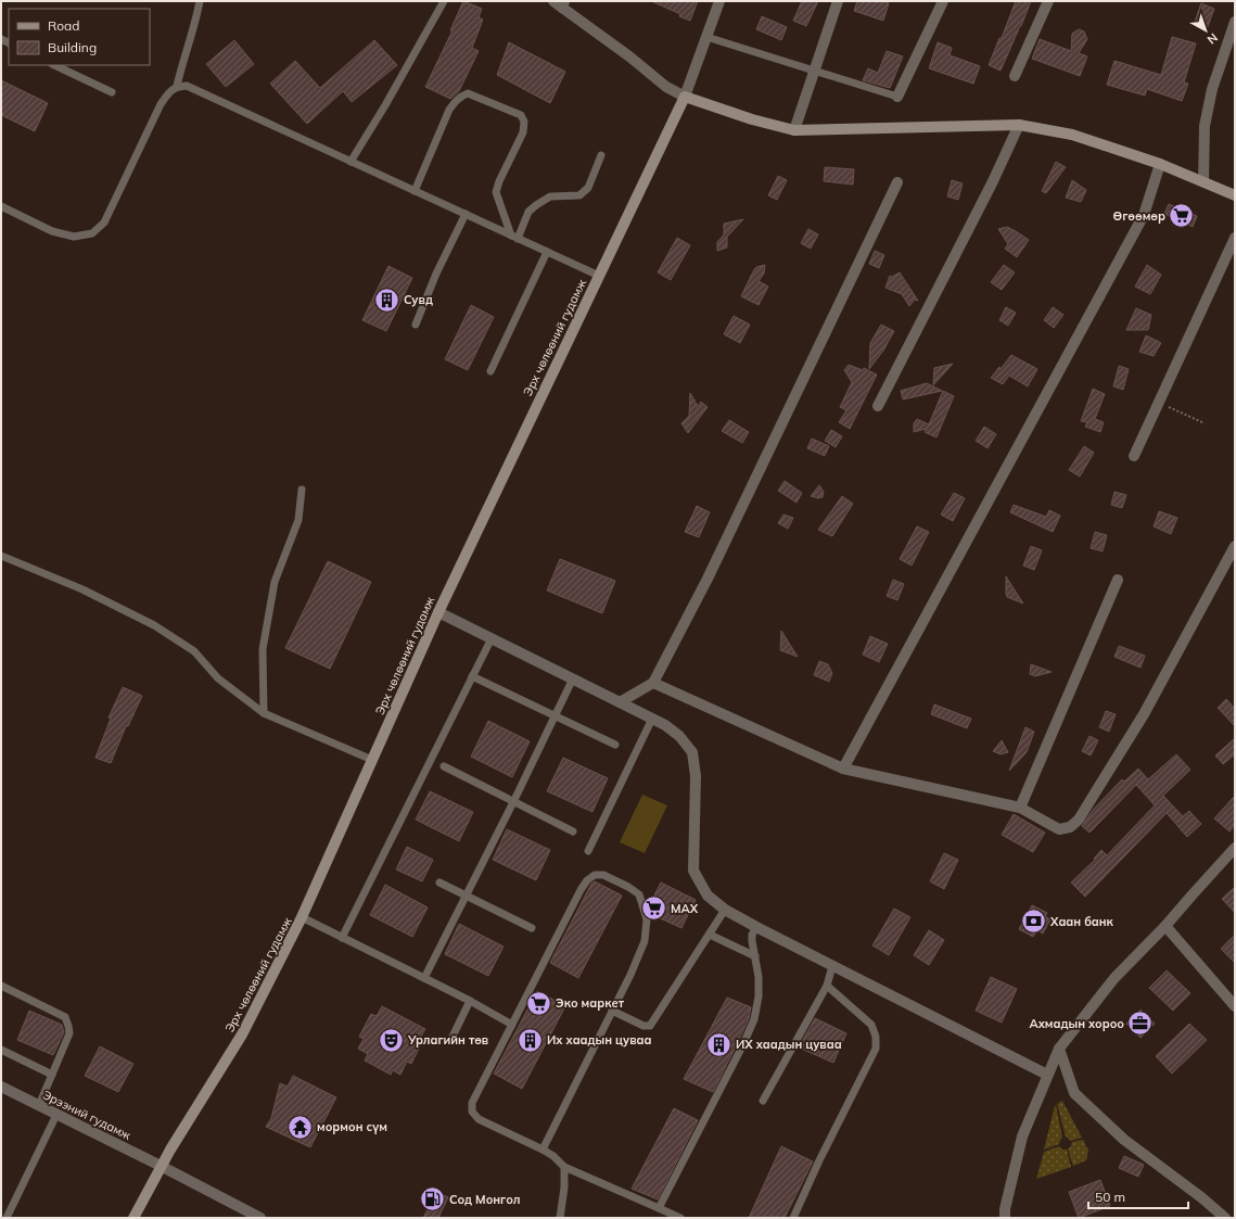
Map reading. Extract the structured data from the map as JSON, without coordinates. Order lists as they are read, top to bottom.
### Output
{
  "streets": {
    "main road": ["Эрх чөлөөний гудамж"],
    "street": ["Эрээний гудамж"]
  },
  "crossings": [
    ["Эрх чөлөөний гудамж", "Эрээний гудамж"]
  ],
  "places": {
    "supermarket": ["Өгөөмөр", "МАХ", "Эко маркет"],
    "building": ["Сувд", "Их хаадын цуваа", "ИХ хаадын цуваа"],
    "bank": ["Хаан банк"],
    "office": ["Ахмадын хороо"],
    "theatre": ["Урлагийн төв"],
    "temple": ["мормон сүм"],
    "fuel station": ["Сод Монгол"]
  },
  "legend": ["Road", "Building"],
  "scale_bar": "50 m",
  "north": "bottom right"
}
